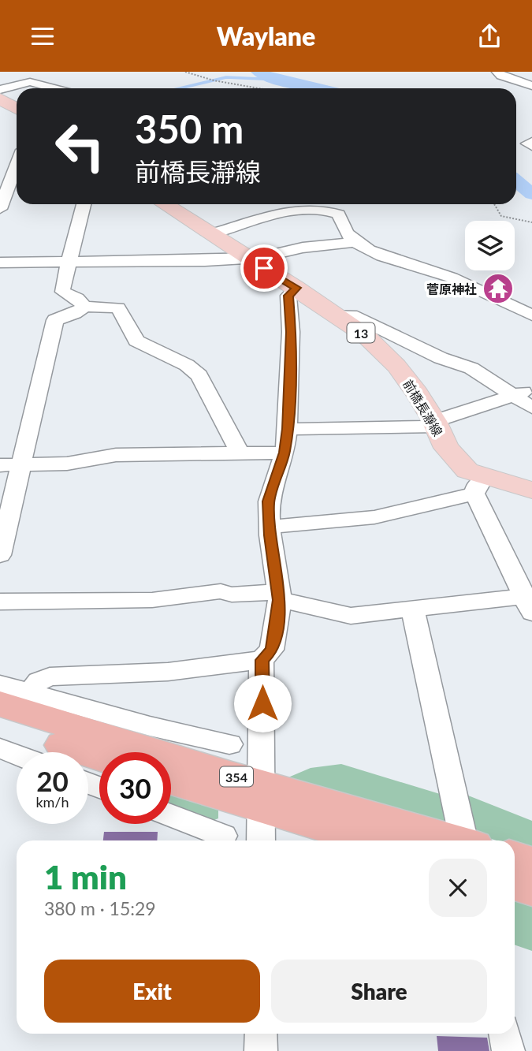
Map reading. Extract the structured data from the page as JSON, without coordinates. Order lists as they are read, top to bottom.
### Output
{
  "streets": {
    "highway": ["354"],
    "main road": ["13", "前橋長瀞線"]
  },
  "places": {
    "temple": ["菅原神社"]
  },
  "page": {
    "header": "Waylane",
    "turn": ["350 m", "前橋長瀞線"],
    "speed": "20 km/h",
    "limit": "30",
    "heading": ["1 min", "380 m · 15:29"],
    "buttons": ["Exit", "Share"]
  }
}
